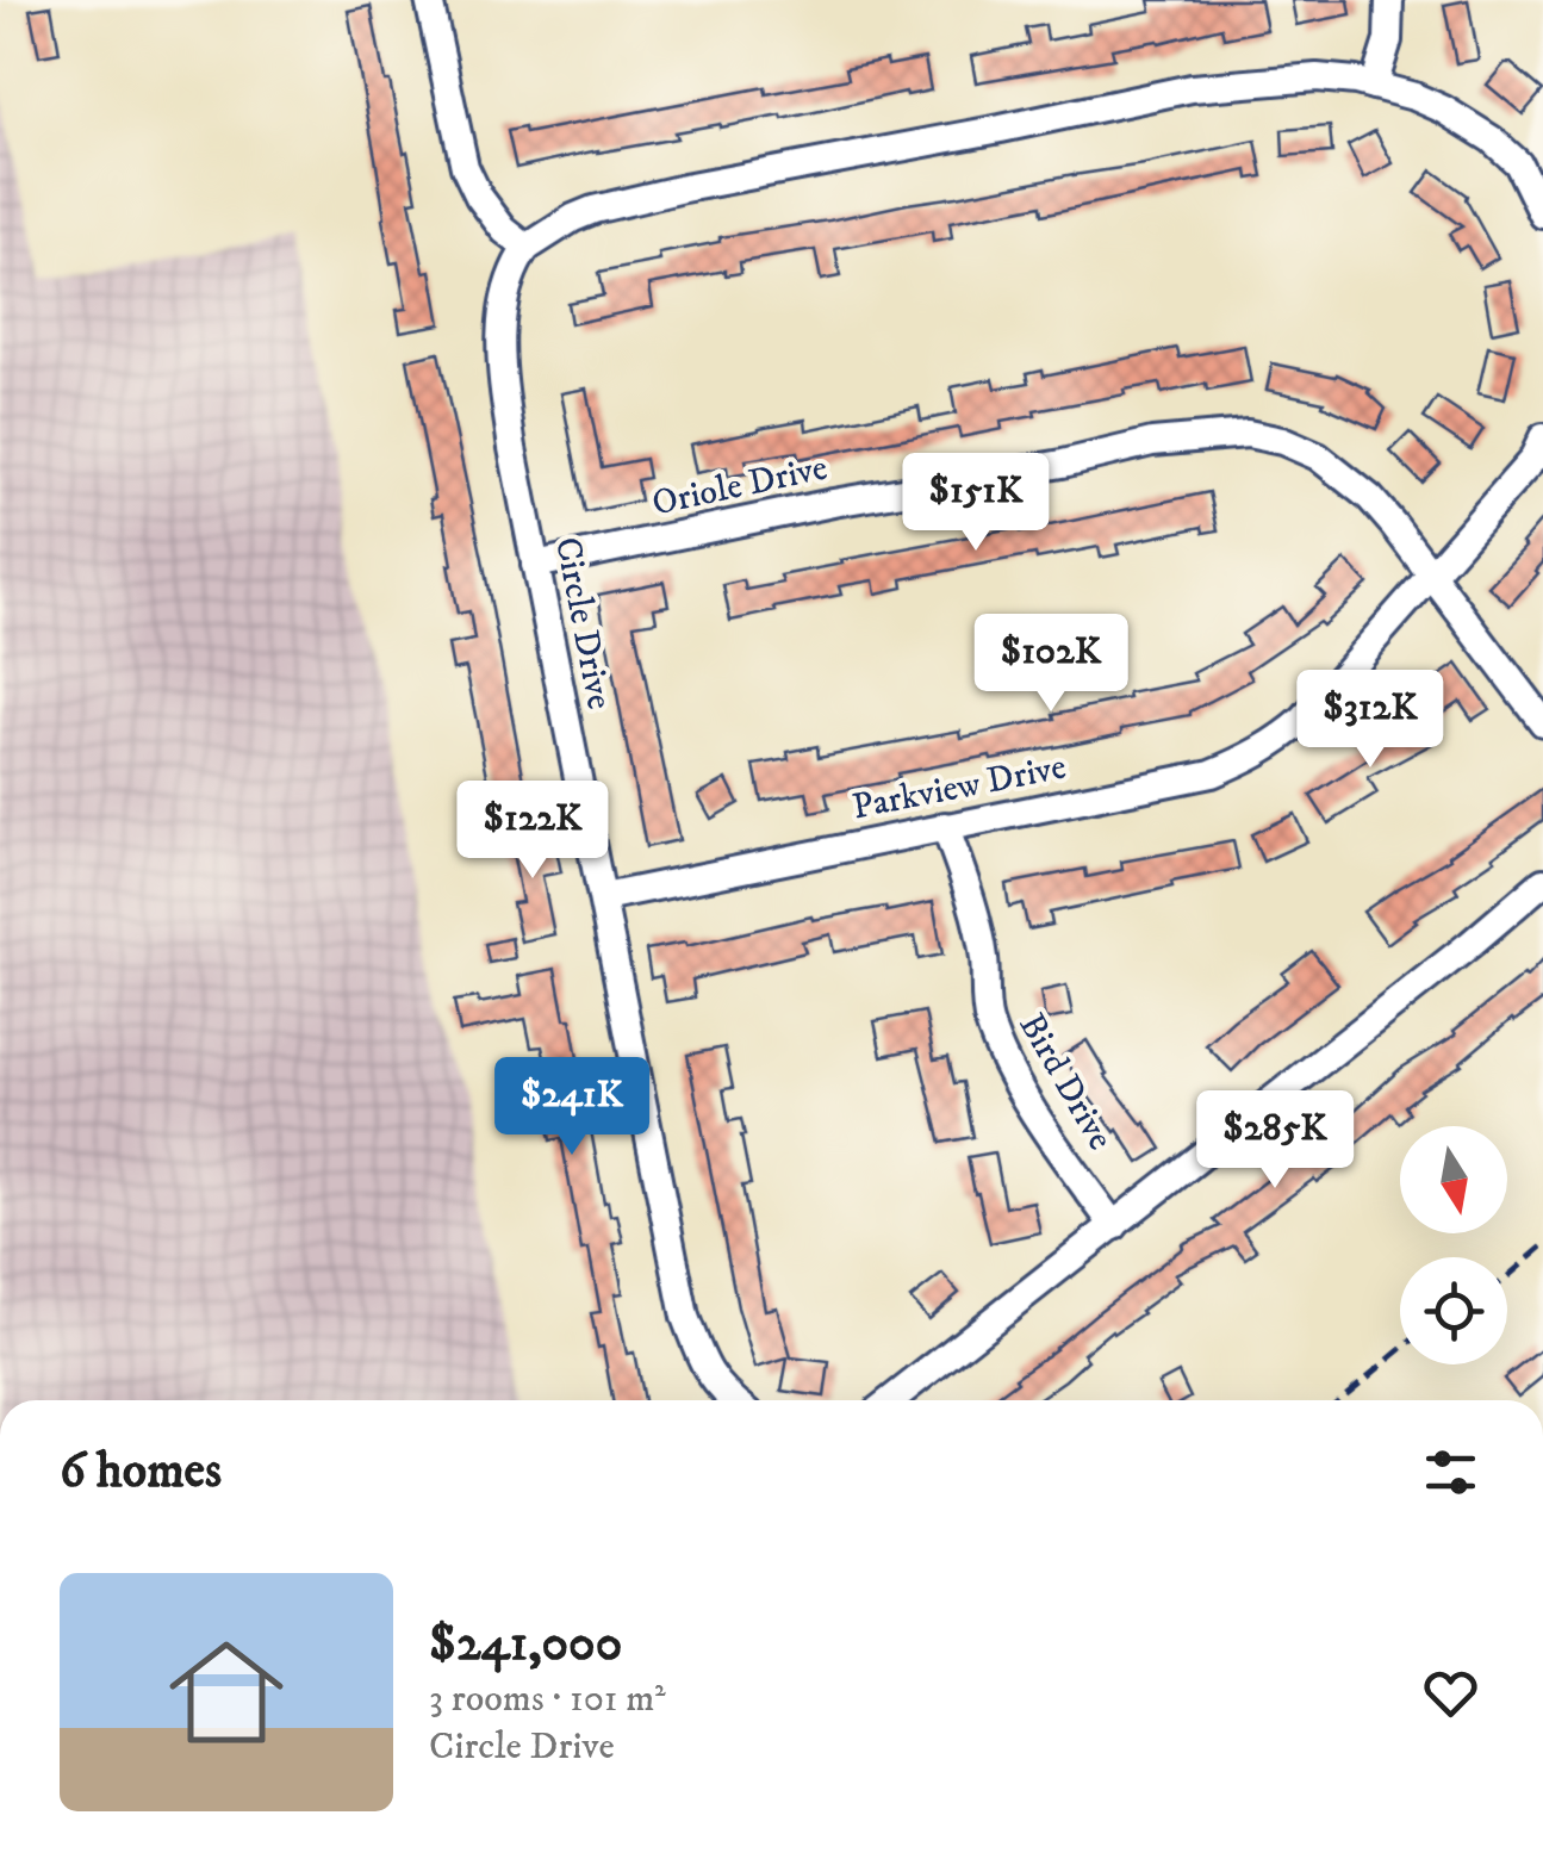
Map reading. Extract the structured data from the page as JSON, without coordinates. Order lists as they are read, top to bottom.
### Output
{
  "streets": {
    "street": [
      "Oriole Drive",
      "Circle Drive",
      "Parkview Drive",
      "Bird Drive"
    ]
  },
  "crossings": [
    ["Oriole Drive", "Circle Drive"],
    ["Oriole Drive", "Parkview Drive"],
    ["Circle Drive", "Parkview Drive"],
    ["Parkview Drive", "Bird Drive"]
  ],
  "north": "bottom",
  "page": {
    "price": [
      "$151K",
      "$102K",
      "$312K",
      "$122K",
      "$241K",
      "$285K"
    ],
    "heading": "6 homes",
    "list": [
      {
        "name": "$241,000",
        "note": "3 rooms · 101 m² · Circle Drive"
      }
    ]
  }
}
